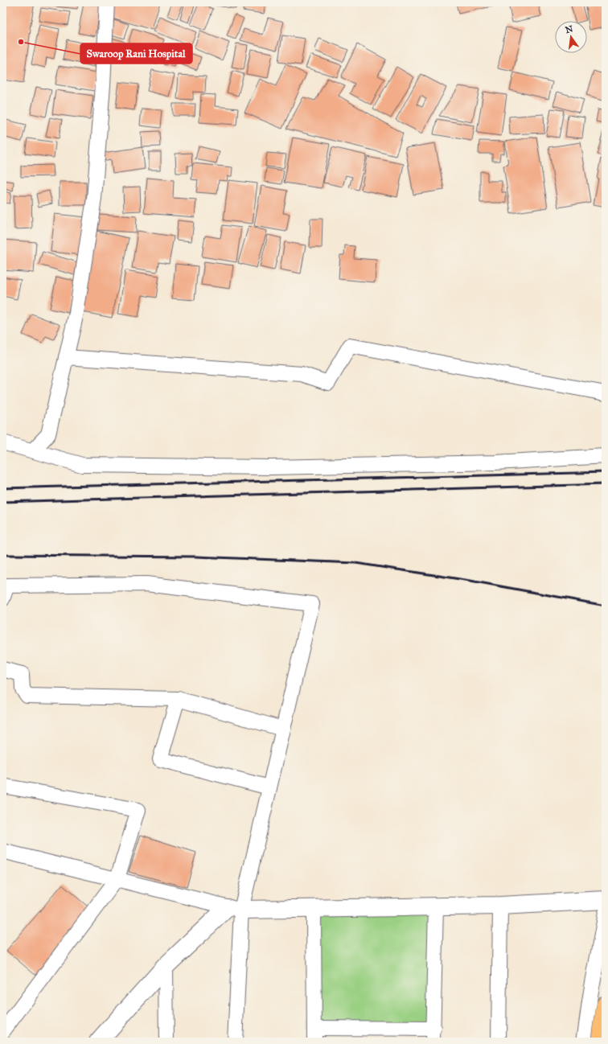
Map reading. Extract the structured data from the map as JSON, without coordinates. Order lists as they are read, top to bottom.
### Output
{
  "places": ["Swaroop Rani Hospital"],
  "north": "top"
}
